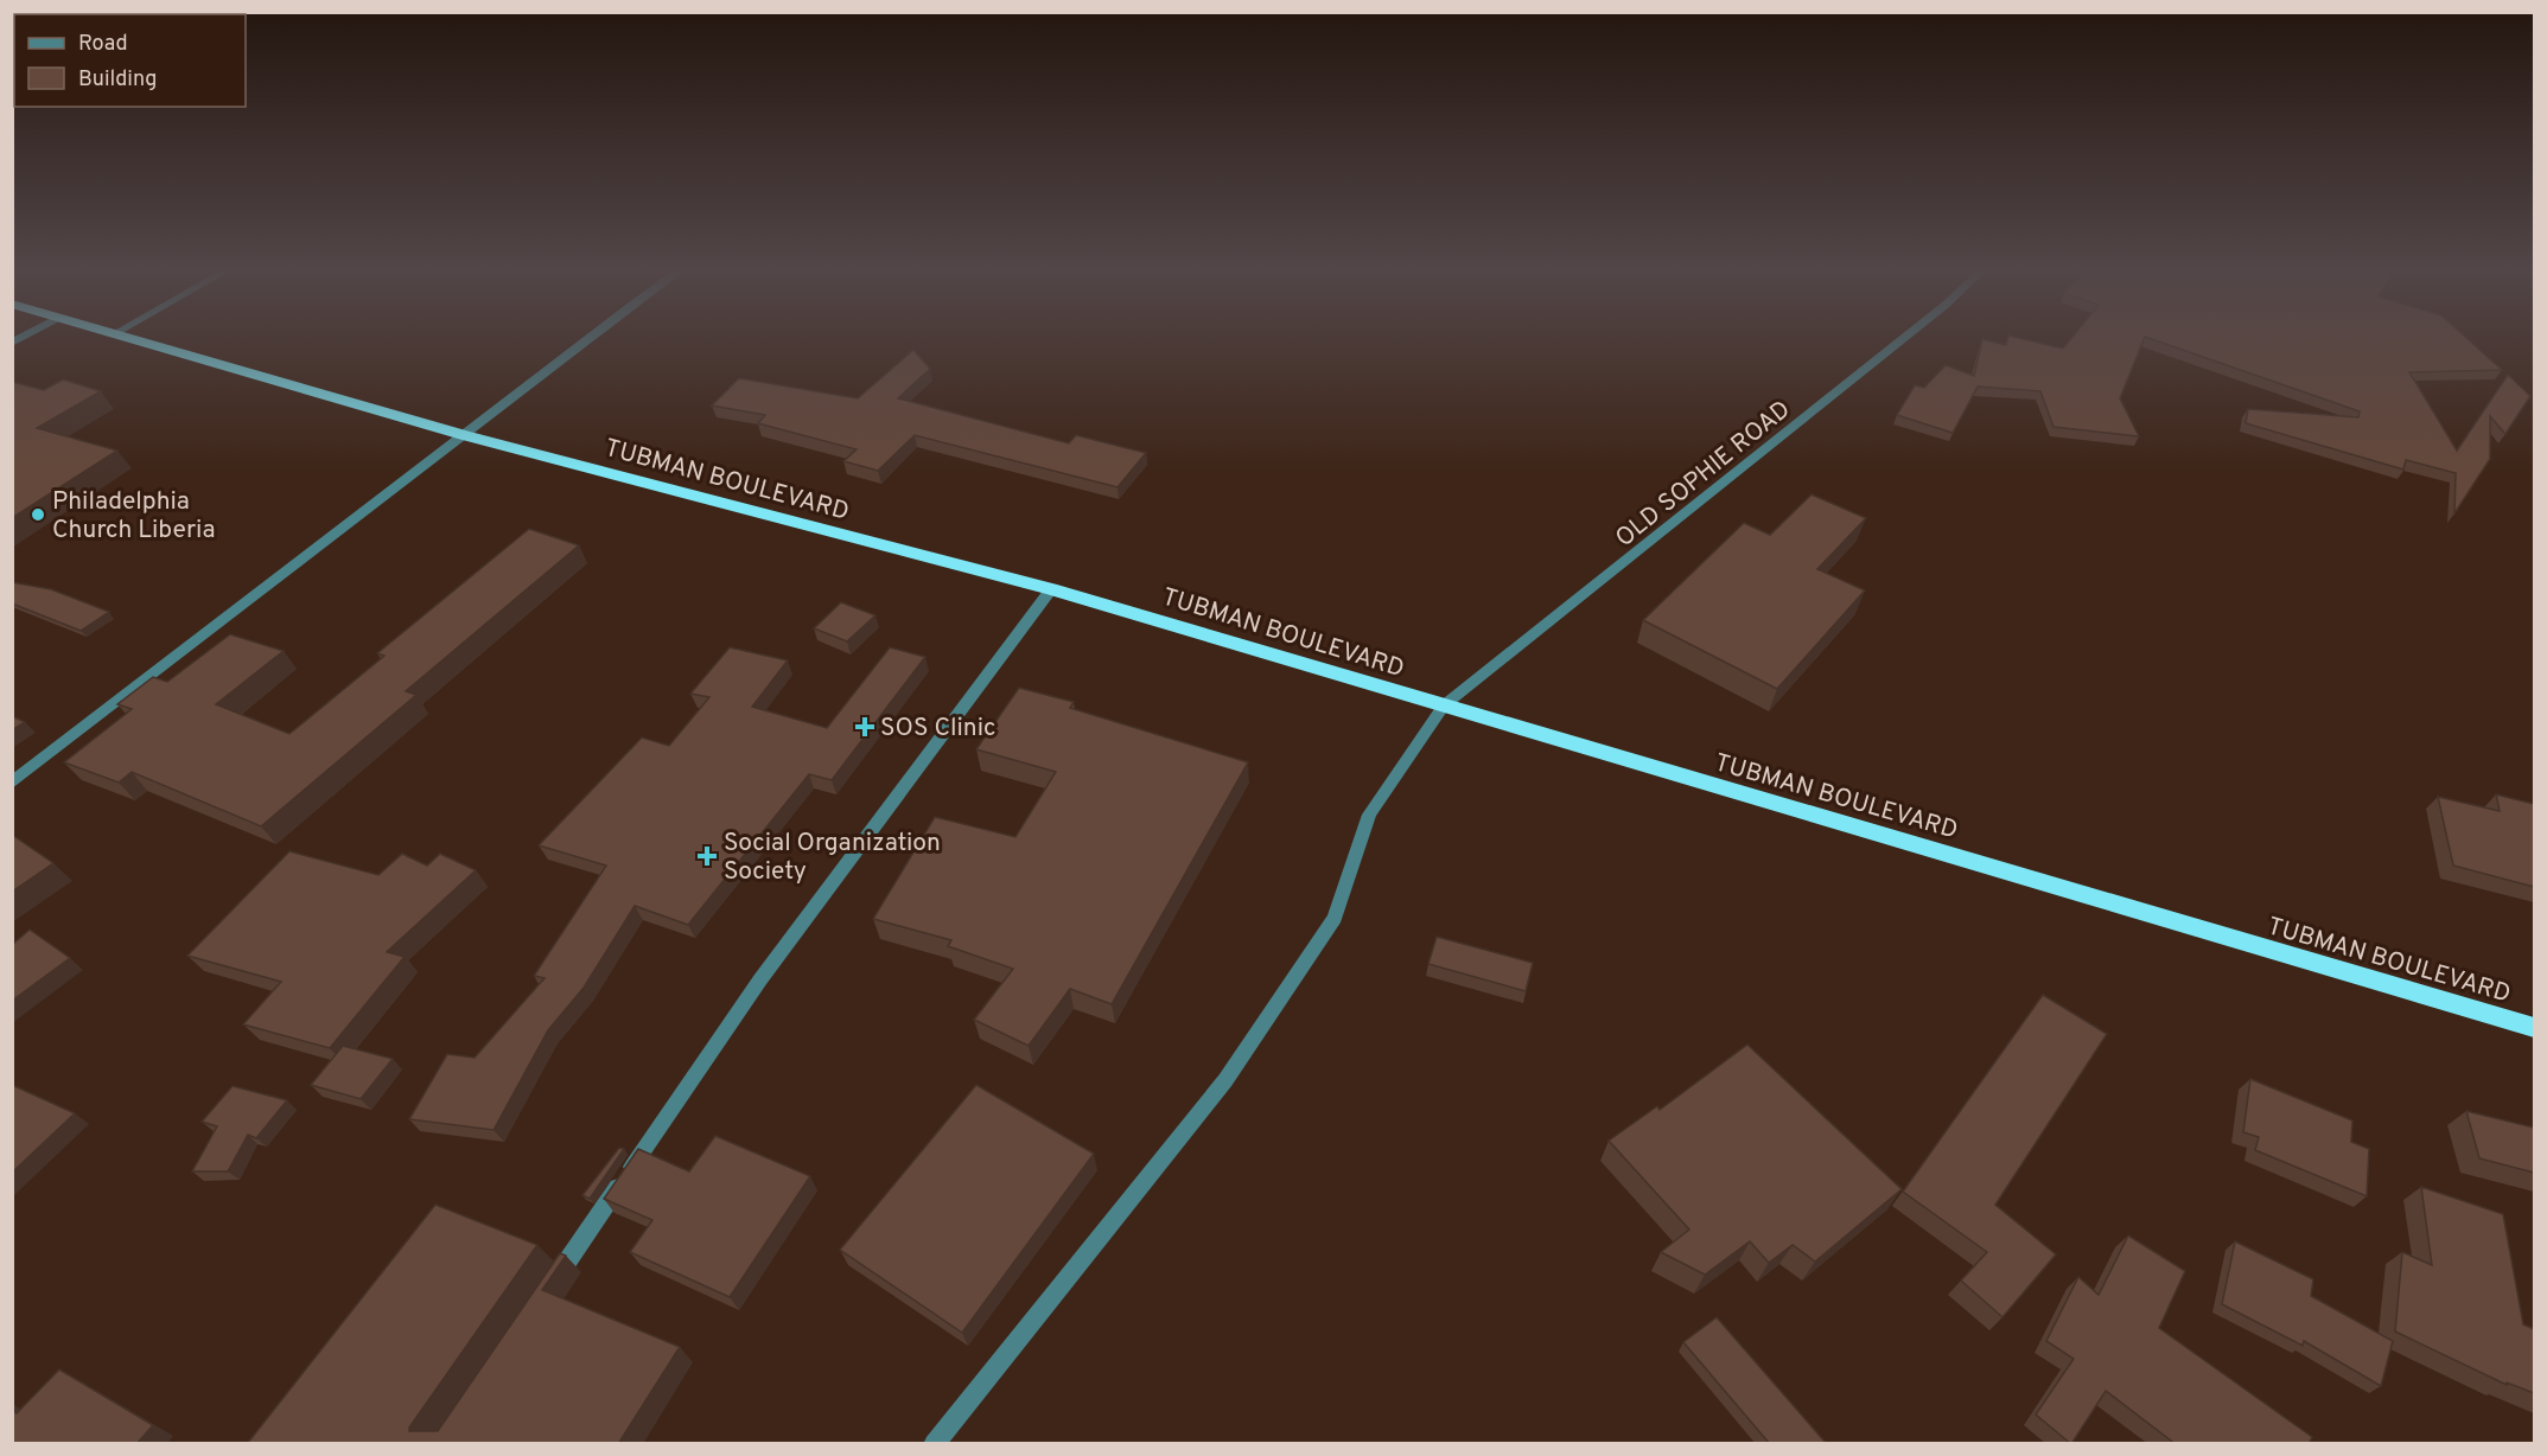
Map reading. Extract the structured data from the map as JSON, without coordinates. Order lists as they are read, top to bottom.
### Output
{
  "streets": {
    "highway": ["TUBMAN BOULEVARD"],
    "street": ["OLD SOPHIE ROAD"]
  },
  "crossings": [
    ["OLD SOPHIE ROAD", "TUBMAN BOULEVARD"]
  ],
  "places": {
    "other": ["Philadelphia Church Liberia"],
    "health": ["SOS Clinic", "Social Organization Society"]
  },
  "legend": ["Road", "Building"]
}
